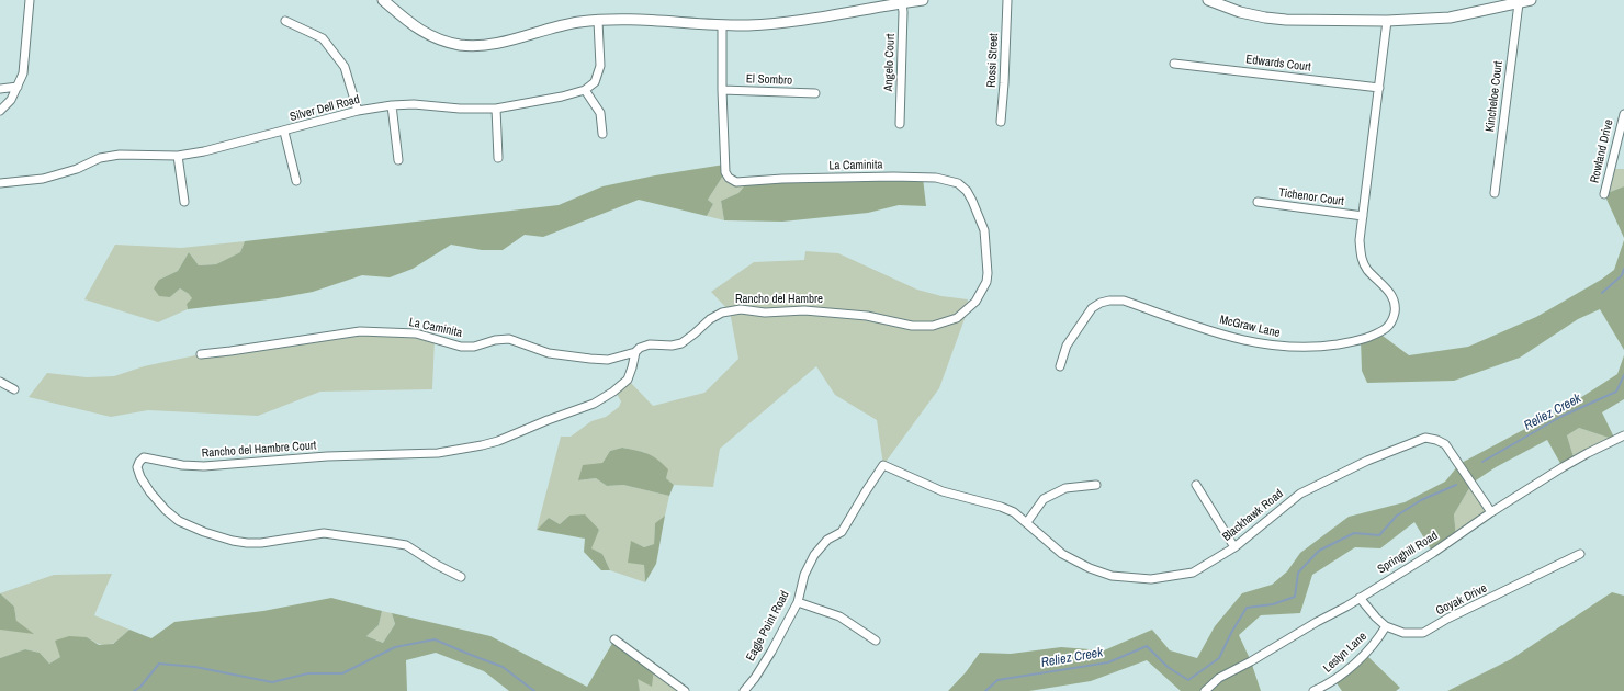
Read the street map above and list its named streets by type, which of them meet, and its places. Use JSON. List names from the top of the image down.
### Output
{
  "streets": {
    "street": [
      "Rossi Street",
      "Angelo Court",
      "Edwards Court",
      "El Sombro",
      "Kincheloe Court",
      "Silver Dell Road",
      "Rowland Drive",
      "La Caminita",
      "Tichenor Court",
      "Rancho del Hambre",
      "McGraw Lane",
      "Rancho del Hambre Court",
      "Blackhawk Road",
      "Springhill Road",
      "Goyak Drive",
      "Eagle Point Road",
      "Leslyn Lane"
    ]
  },
  "crossings": [
    ["Edwards Court", "McGraw Lane"],
    ["El Sombro", "La Caminita"],
    ["La Caminita", "Rancho del Hambre"],
    ["La Caminita", "Rancho del Hambre Court"],
    ["Tichenor Court", "McGraw Lane"],
    ["Rancho del Hambre", "Rancho del Hambre Court"],
    ["Blackhawk Road", "Springhill Road"],
    ["Blackhawk Road", "Eagle Point Road"],
    ["Springhill Road", "Goyak Drive"],
    ["Goyak Drive", "Leslyn Lane"]
  ],
  "water": ["Reliez Creek"]
}
